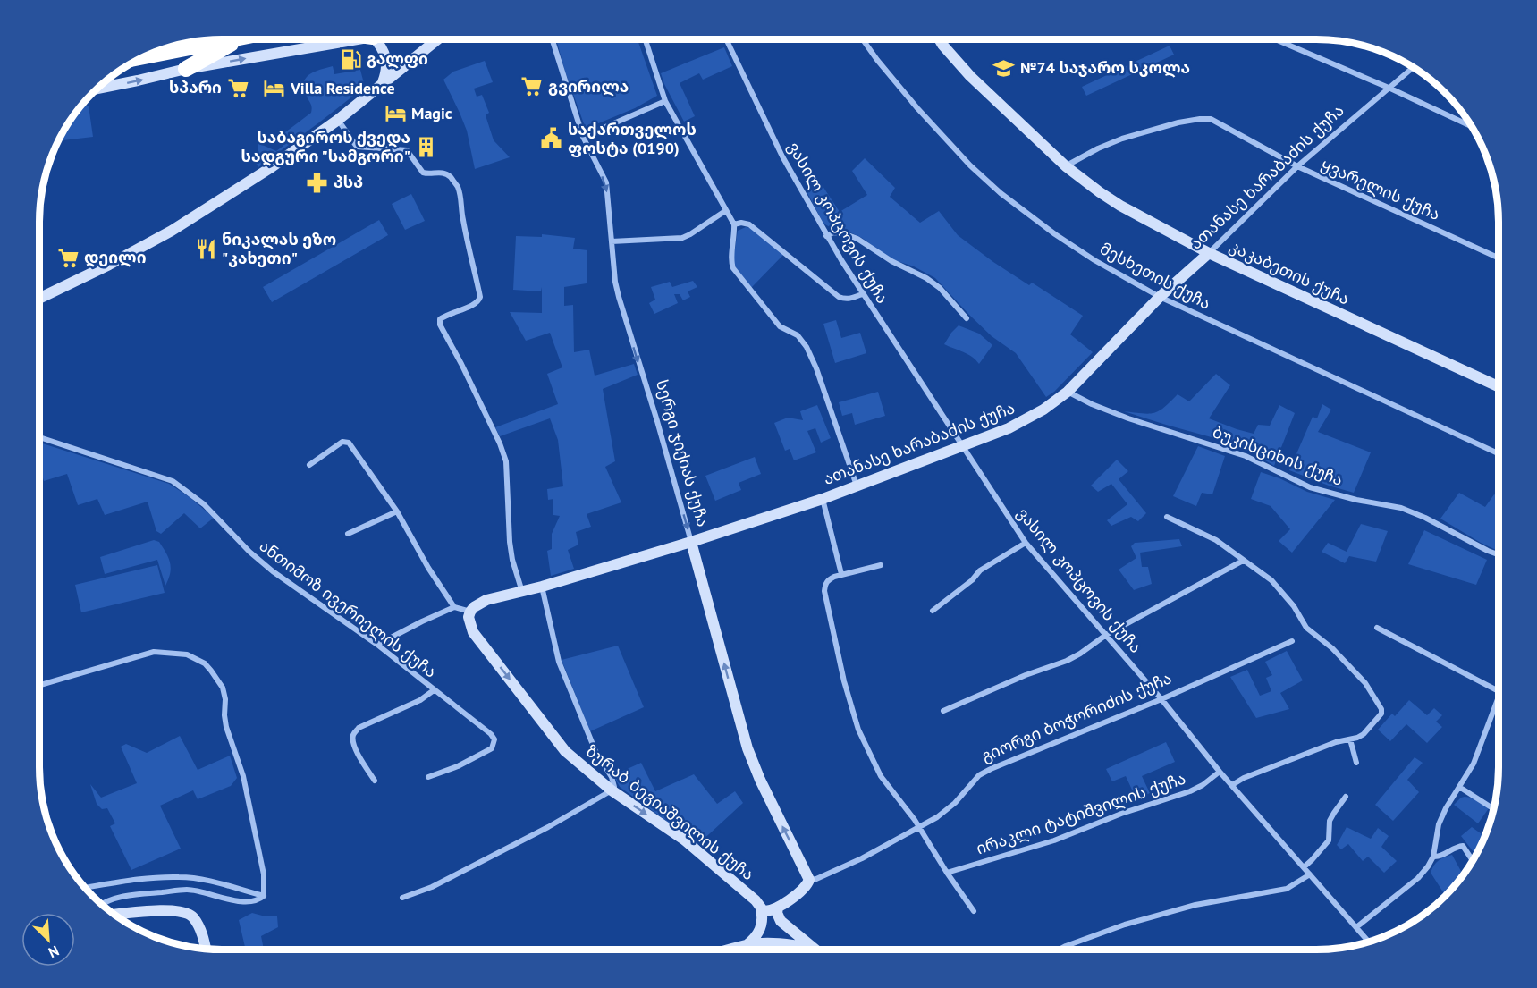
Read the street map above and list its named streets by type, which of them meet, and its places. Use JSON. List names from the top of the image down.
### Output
{
  "streets": {
    "street": [
      "ათანასე ხარაბაძის ქუჩა",
      "ყვარელის ქუჩა",
      "ვასილ კოპცოვის ქუჩა",
      "კაკაბეთის ქუჩა",
      "მესხეთის ქუჩა",
      "სერგი ჯიქიას ქუჩა",
      "ბუკისციხის ქუჩა",
      "ანთიმოზ ივერიელის ქუჩა",
      "გიორგი ბოჭორიძის ქუჩა",
      "ზურაბ ბეგიაშვილის ქუჩა",
      "ირაკლი ტატიშვილის ქუჩა"
    ]
  },
  "crossings": [
    ["ათანასე ხარაბაძის ქუჩა", "ყვარელის ქუჩა"],
    ["ათანასე ხარაბაძის ქუჩა", "ვასილ კოპცოვის ქუჩა"],
    ["ათანასე ხარაბაძის ქუჩა", "კაკაბეთის ქუჩა"],
    ["ათანასე ხარაბაძის ქუჩა", "მესხეთის ქუჩა"],
    ["ათანასე ხარაბაძის ქუჩა", "სერგი ჯიქიას ქუჩა"],
    ["ათანასე ხარაბაძის ქუჩა", "ბუკისციხის ქუჩა"],
    ["ათანასე ხარაბაძის ქუჩა", "ზურაბ ბეგიაშვილის ქუჩა"],
    ["ყვარელის ქუჩა", "კაკაბეთის ქუჩა"],
    ["ვასილ კოპცოვის ქუჩა", "გიორგი ბოჭორიძის ქუჩა"],
    ["ვასილ კოპცოვის ქუჩა", "ირაკლი ტატიშვილის ქუჩა"],
    ["სერგი ჯიქიას ქუჩა", "გიორგი ბოჭორიძის ქუჩა"]
  ],
  "one_way": ["ზურაბ ბეგიაშვილის ქუჩა"],
  "places": {
    "fuel station": ["გალფი"],
    "school or university": ["№74 საჯარო სკოლა"],
    "supermarket": ["გვირილა", "სპარი", "დეილი"],
    "hotel": ["Villa Residence", "Magic"],
    "public building": ["საქართველოს ფოსტა (0190)"],
    "building": ["საბაგიროს ქვედა სადგური \"სამგორი\""],
    "pharmacy": ["პსპ"],
    "restaurant": ["ნიკალას ეზო \"კახეთი\""]
  },
  "north": "bottom right"
}
